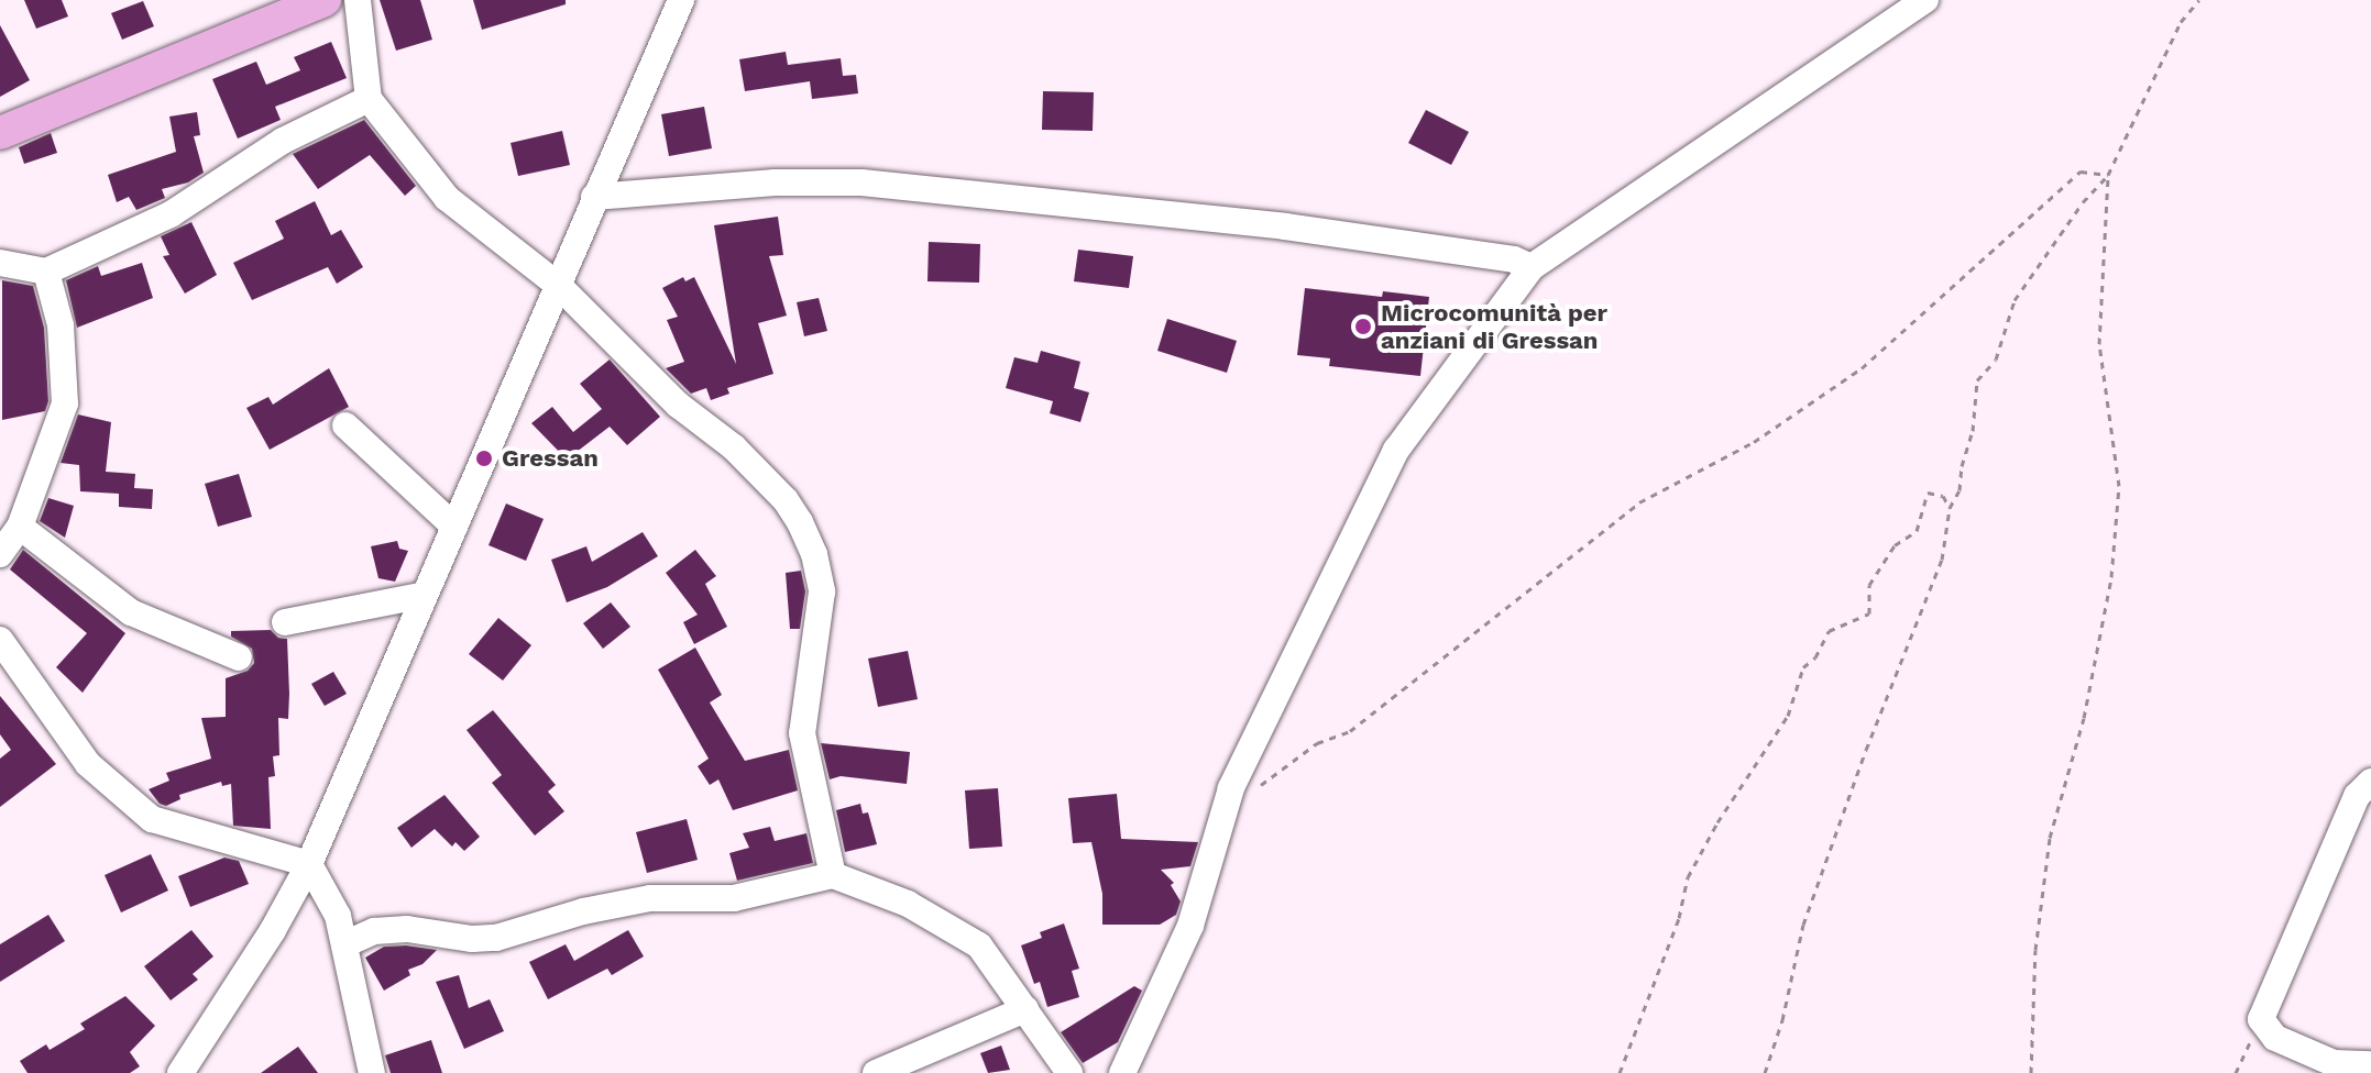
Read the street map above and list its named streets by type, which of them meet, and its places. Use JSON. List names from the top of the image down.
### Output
{
  "places": ["Microcomunità per anziani di Gressan", "Gressan"]
}
